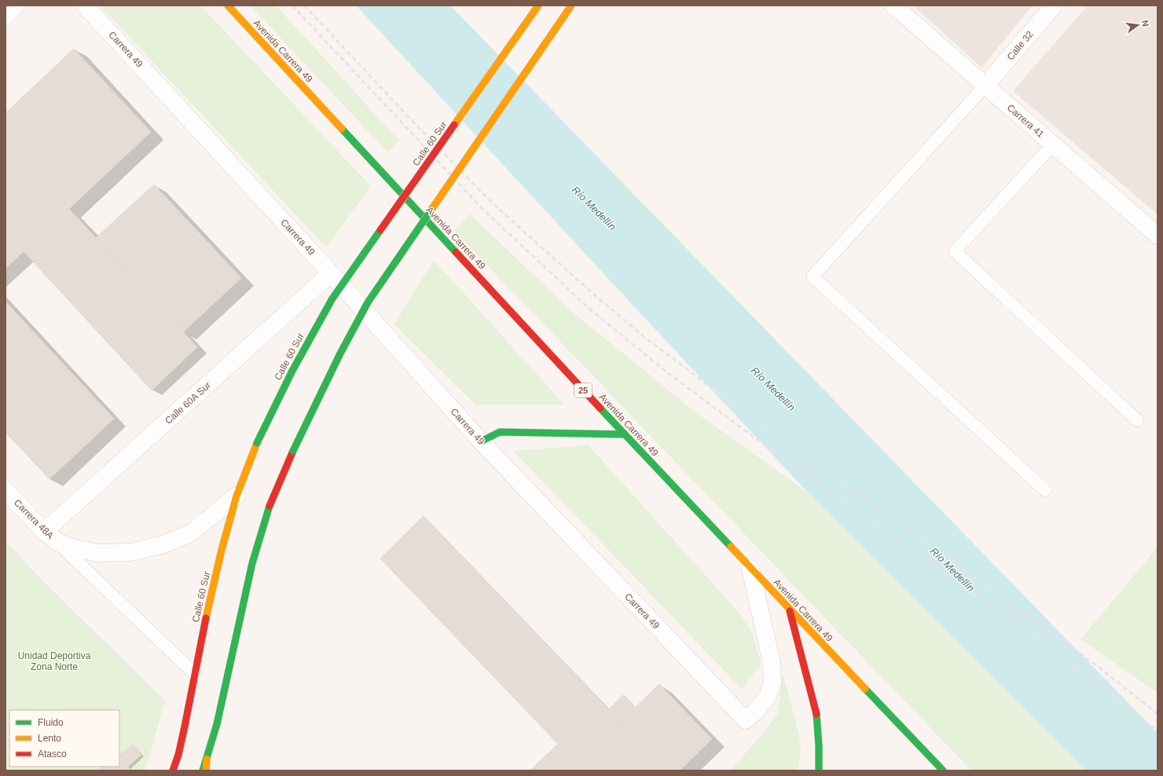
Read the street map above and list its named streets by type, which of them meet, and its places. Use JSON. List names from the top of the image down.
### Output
{
  "streets": {
    "main road": ["Avenida Carrera 49", "Calle 60 Sur", "25"],
    "street": [
      "Calle 32",
      "Carrera 49",
      "Carrera 41",
      "Calle 60A Sur",
      "Carrera 48A"
    ]
  },
  "crossings": [
    ["Calle 32", "Carrera 41"],
    ["Carrera 49", "Avenida Carrera 49"],
    ["Carrera 49", "Calle 60A Sur"],
    ["Calle 60 Sur", "Carrera 48A"],
    ["Calle 60A Sur", "Carrera 48A"]
  ],
  "water": ["Río Medellín"],
  "parks": ["Unidad Deportiva Zona Norte"],
  "legend": ["Fluido", "Lento", "Atasco"],
  "north": "right"
}
